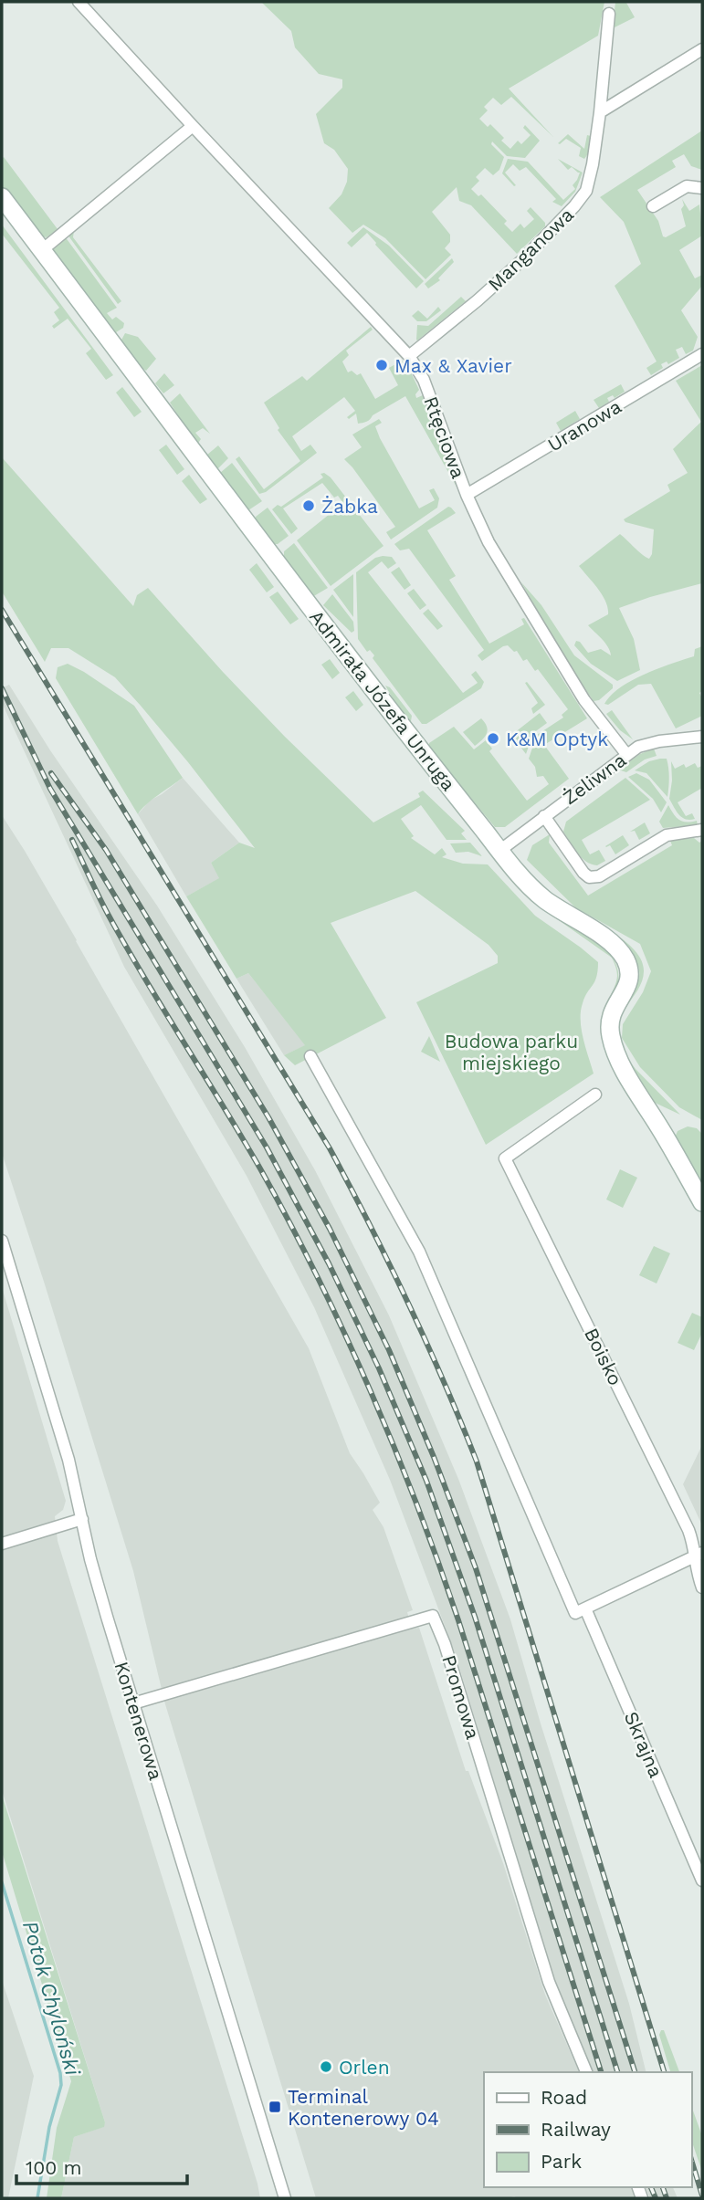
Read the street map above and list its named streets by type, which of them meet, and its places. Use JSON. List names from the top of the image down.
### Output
{
  "streets": {
    "street": [
      "Manganowa",
      "Uranowa",
      "Rtęciowa",
      "Admirała Józefa Unruga",
      "Żeliwna",
      "Boisko",
      "Promowa",
      "Kontenerowa",
      "Skrajna"
    ]
  },
  "crossings": [
    ["Manganowa", "Rtęciowa"],
    ["Uranowa", "Rtęciowa"],
    ["Rtęciowa", "Żeliwna"],
    ["Admirała Józefa Unruga", "Żeliwna"],
    ["Promowa", "Kontenerowa"]
  ],
  "water": ["Potok Chyloński"],
  "parks": ["Budowa parku miejskiego"],
  "places": {
    "other": [
      "Max & Xavier",
      "Żabka",
      "K&M Optyk",
      "Orlen"
    ],
    "transit": ["Terminal Kontenerowy 04"]
  },
  "legend": ["Road", "Railway", "Park"],
  "scale_bar": "100 m"
}
